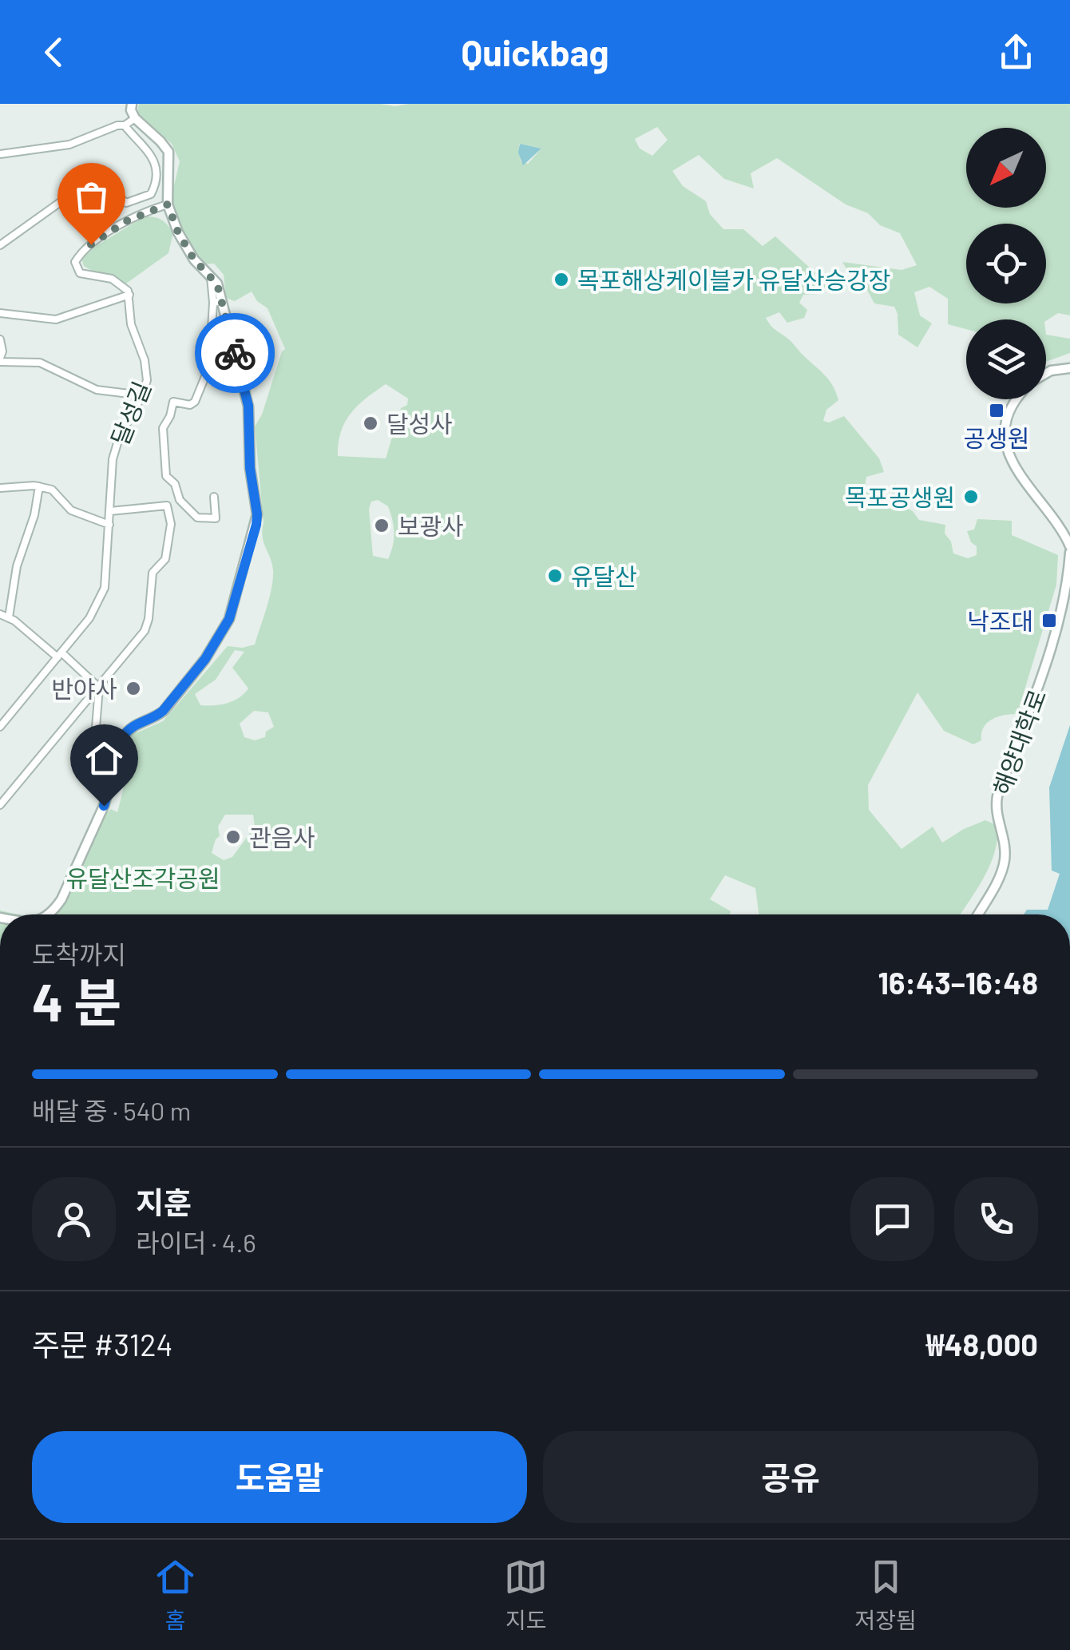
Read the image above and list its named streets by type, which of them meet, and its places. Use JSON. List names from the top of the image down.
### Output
{
  "streets": {
    "street": ["달성길", "해양대학로"]
  },
  "parks": ["유달산조각공원"],
  "places": {
    "other": [
      "목포해상케이블카 유달산승강장",
      "달성사",
      "목포공생원",
      "보광사",
      "유달산",
      "반야사",
      "관음사"
    ],
    "transit": ["공생원", "낙조대"]
  },
  "north": "bottom left",
  "page": {
    "header": "Quickbag",
    "heading": ["4 분", "도착까지", "16:43–16:48"],
    "panel": [
      "지훈",
      "라이더 · 4.6",
      "주문 #3124",
      "₩48,000"
    ],
    "bar": "배달 중 · 540 m",
    "buttons": ["도움말", "공유"],
    "tabs": ["홈", "지도", "저장됨"]
  }
}
